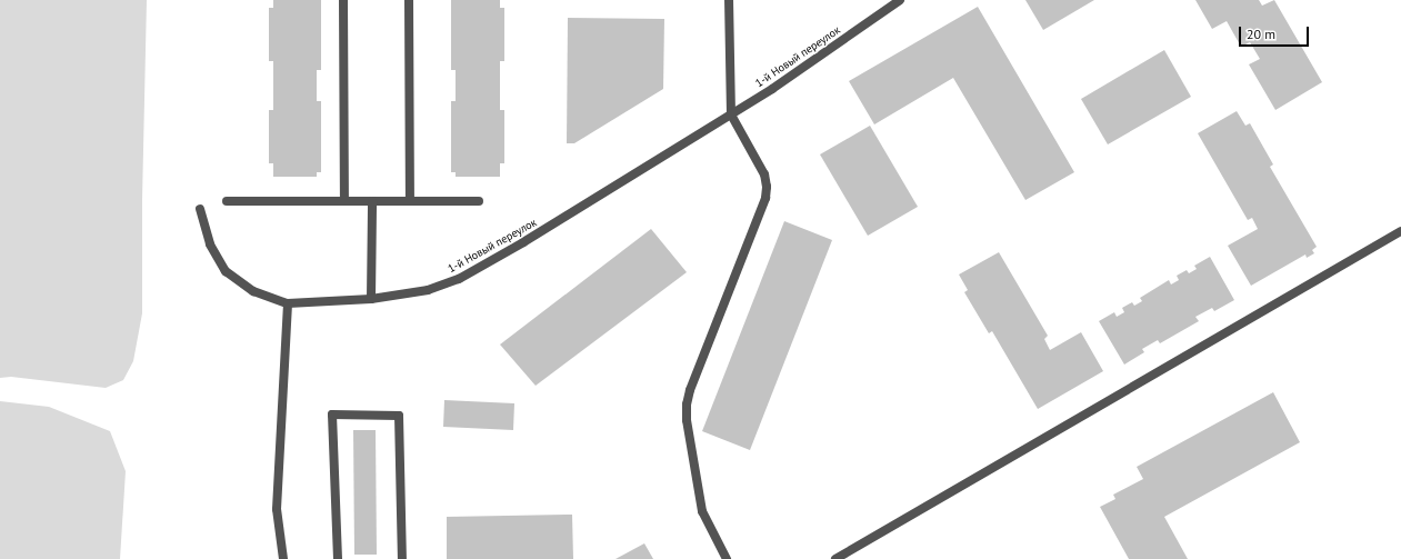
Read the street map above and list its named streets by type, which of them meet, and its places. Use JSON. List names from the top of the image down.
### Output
{
  "streets": {
    "street": ["1-й Новый переулок"]
  },
  "scale_bar": "20 m"
}
